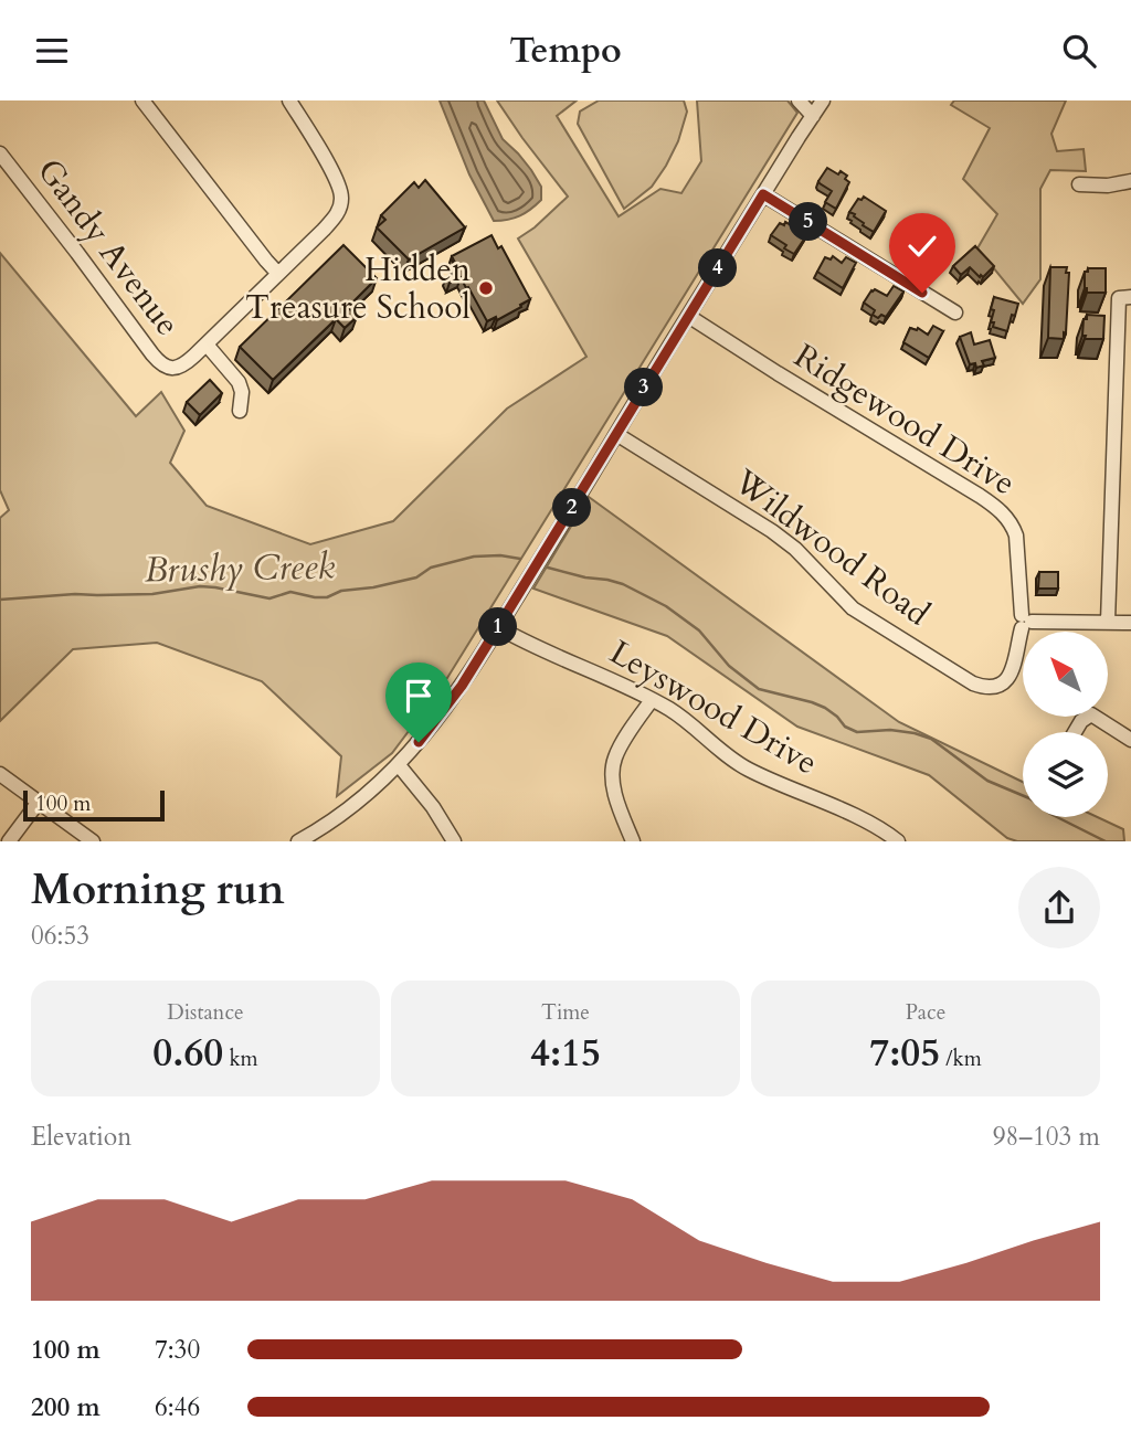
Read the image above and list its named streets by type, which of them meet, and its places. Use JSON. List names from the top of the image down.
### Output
{
  "streets": {
    "street": [
      "Gandy Avenue",
      "Ridgewood Drive",
      "Wildwood Road",
      "Leyswood Drive"
    ]
  },
  "crossings": [
    ["Ridgewood Drive", "Wildwood Road"]
  ],
  "water": ["Brushy Creek"],
  "places": ["Hidden Treasure School"],
  "scale_bar": "100 m",
  "north": "top left",
  "page": {
    "header": "Tempo",
    "pins": [
      "5",
      "4",
      "3",
      "2",
      "1"
    ],
    "scale": "100 m",
    "heading": ["Morning run", "06:53"],
    "stats": [
      ["Distance", "0.60 km"],
      ["Time", "4:15"],
      ["Pace", "7:05 /km"]
    ],
    "chart": ["Elevation", "98–103 m"],
    "list": [
      {
        "name": "100 m",
        "note": "7:30"
      },
      {
        "name": "200 m",
        "note": "6:46"
      }
    ]
  }
}
